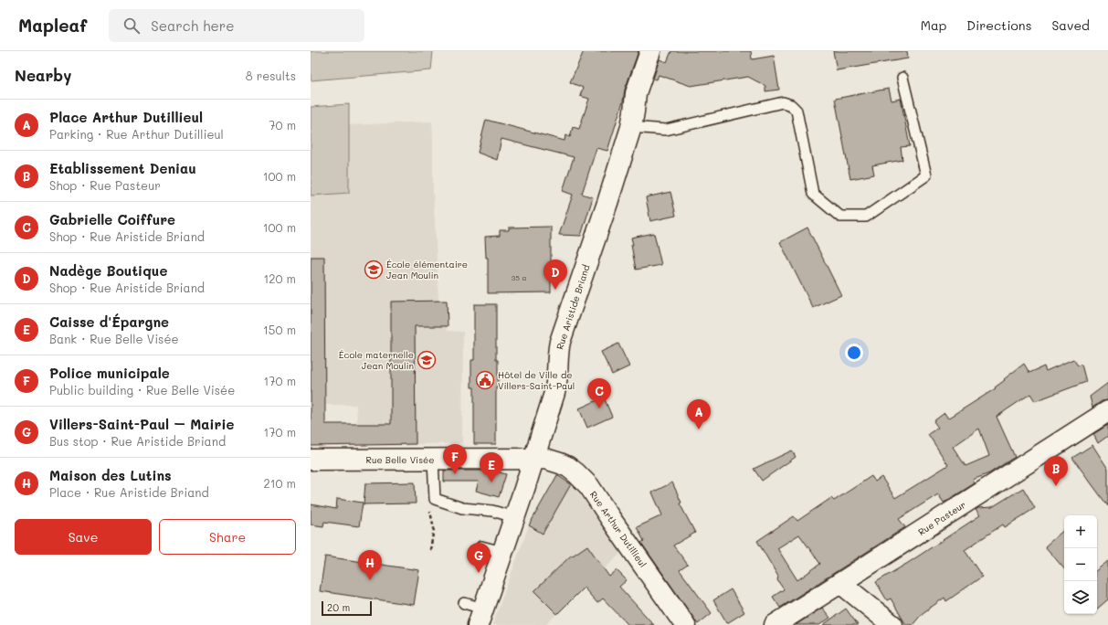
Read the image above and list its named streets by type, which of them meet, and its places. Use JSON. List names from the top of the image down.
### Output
{
  "streets": {
    "street": [
      "Rue Aristide Briand",
      "Rue Belle Visée",
      "Rue Pasteur",
      "Rue Arthur Dutillieul"
    ]
  },
  "crossings": [
    ["Rue Aristide Briand", "Rue Belle Visée"],
    ["Rue Aristide Briand", "Rue Arthur Dutillieul"],
    ["Rue Belle Visée", "Rue Arthur Dutillieul"]
  ],
  "places": {
    "school or university": ["École élémentaire Jean Moulin", "École maternelle Jean Moulin"],
    "public building": ["Hôtel de Ville de Villers-Saint-Paul"]
  },
  "house_numbers": ["35 a"],
  "scale_bar": "20 m",
  "page": {
    "header": "Mapleaf",
    "search": "Search here",
    "nav": ["Map", "Directions", "Saved"],
    "heading": ["Nearby", "8 results"],
    "list": [
      {
        "mark": "A",
        "name": "Place Arthur Dutillieul",
        "note": "Parking · Rue Arthur Dutillieul",
        "value": "70 m"
      },
      {
        "mark": "B",
        "name": "Etablissement Deniau",
        "note": "Shop · Rue Pasteur",
        "value": "100 m"
      },
      {
        "mark": "C",
        "name": "Gabrielle Coiffure",
        "note": "Shop · Rue Aristide Briand",
        "value": "100 m"
      },
      {
        "mark": "D",
        "name": "Nadège Boutique",
        "note": "Shop · Rue Aristide Briand",
        "value": "120 m"
      },
      {
        "mark": "E",
        "name": "Caisse d'Épargne",
        "note": "Bank · Rue Belle Visée",
        "value": "150 m"
      },
      {
        "mark": "F",
        "name": "Police municipale",
        "note": "Public building · Rue Belle Visée",
        "value": "170 m"
      },
      {
        "mark": "G",
        "name": "Villers-Saint-Paul – Mairie",
        "note": "Bus stop · Rue Aristide Briand",
        "value": "170 m"
      },
      {
        "mark": "H",
        "name": "Maison des Lutins",
        "note": "Place · Rue Aristide Briand",
        "value": "210 m"
      }
    ],
    "pins": [
      "D",
      "C",
      "A",
      "F",
      "E",
      "B",
      "G",
      "H"
    ],
    "buttons": ["Save", "Share"],
    "map_buttons": ["+", "−"],
    "scale": "20 m"
  }
}
